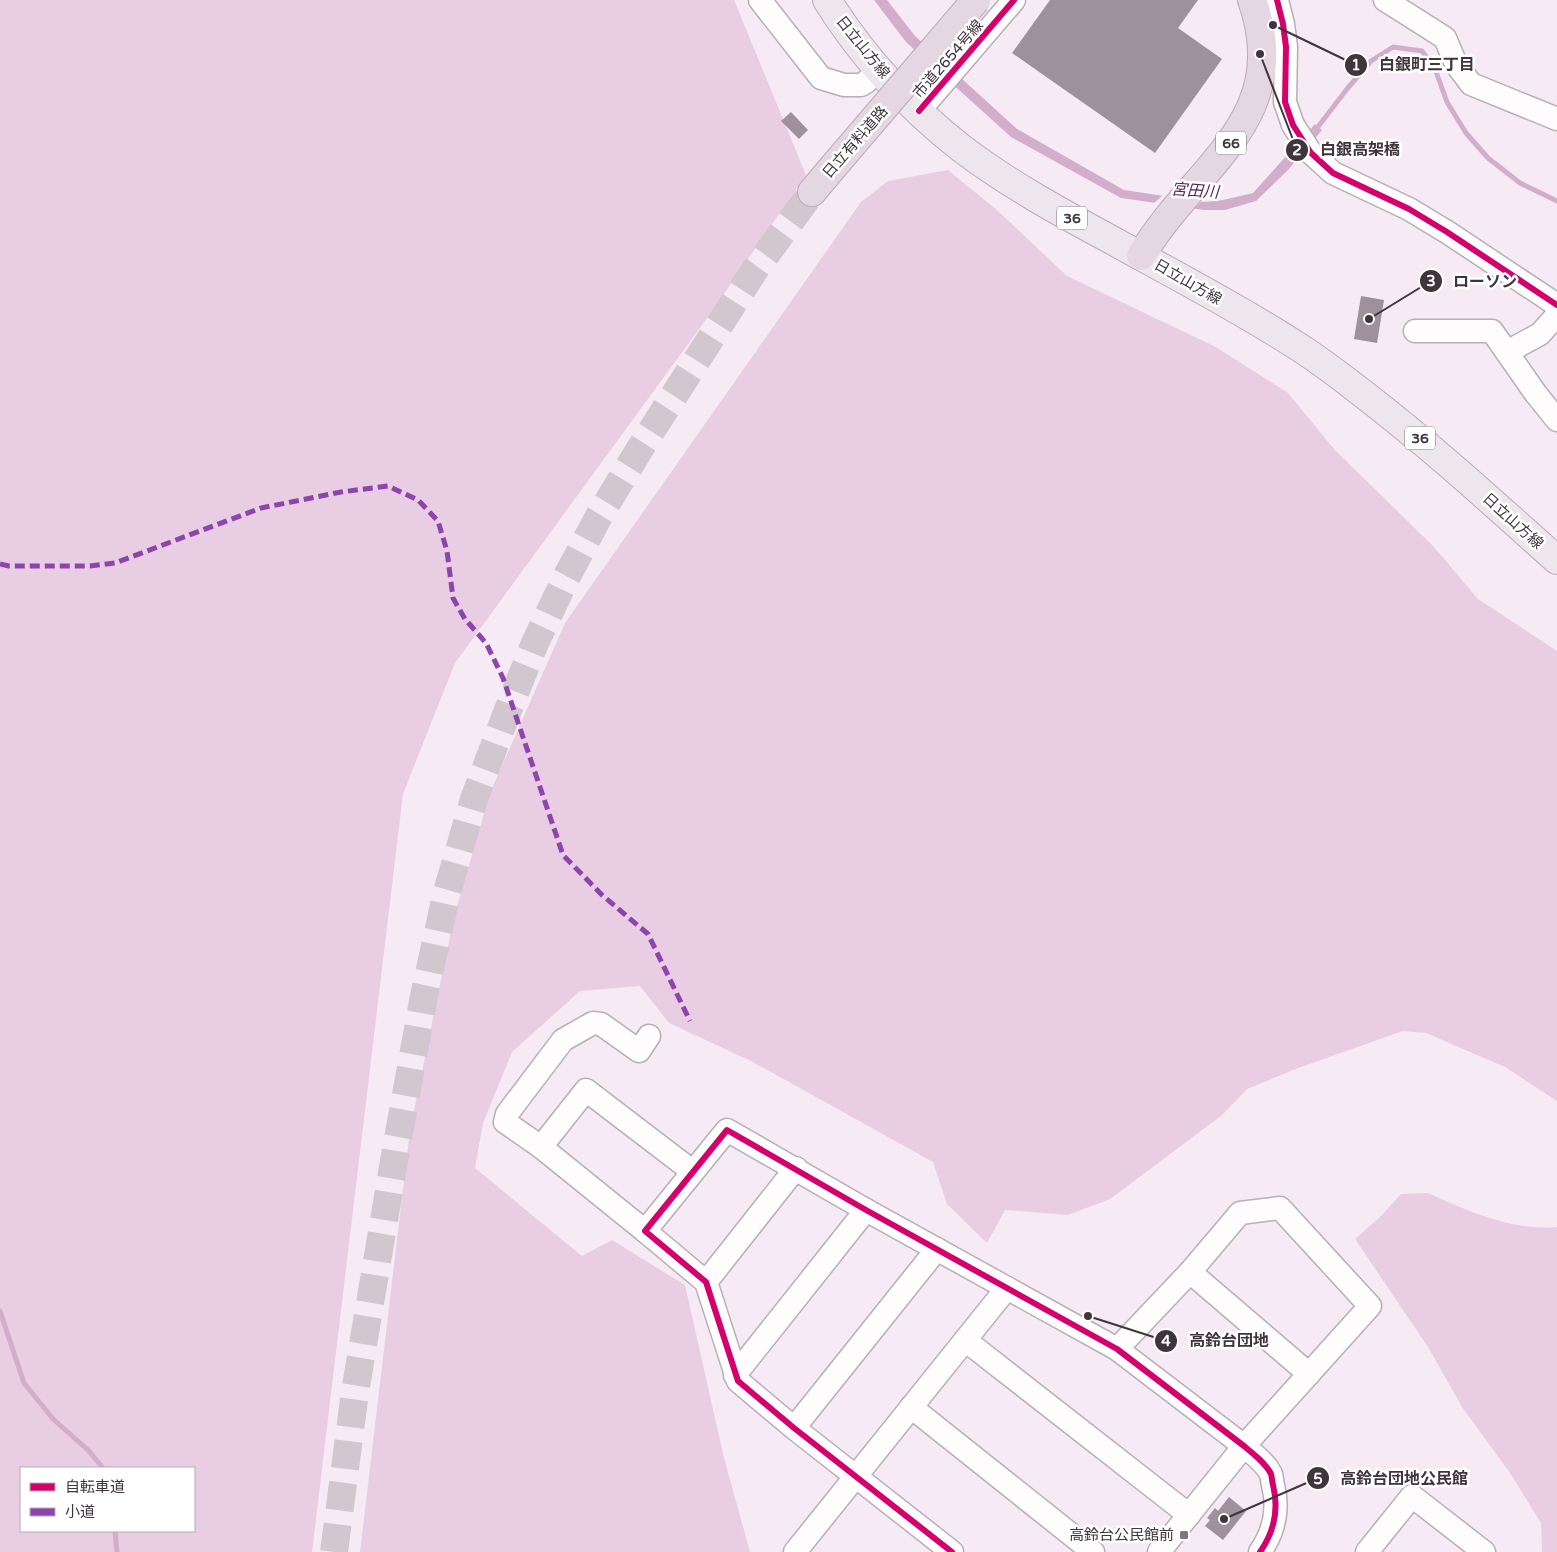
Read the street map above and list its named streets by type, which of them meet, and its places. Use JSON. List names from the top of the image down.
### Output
{
  "streets": {
    "highway": ["日立有料道路", "66"],
    "main road": ["日立山方線", "36"],
    "street": ["市道2654号線"]
  },
  "crossings": [
    ["日立山方線", "市道2654号線"],
    ["日立山方線", "66"]
  ],
  "water": ["宮田川"],
  "places": {
    "other": [
      "白銀町三丁目",
      "白銀高架橋",
      "ローソン",
      "高鈴台団地",
      "高鈴台団地公民館"
    ],
    "transit": ["高鈴台公民館前"]
  },
  "legend": ["自転車道", "小道"]
}
